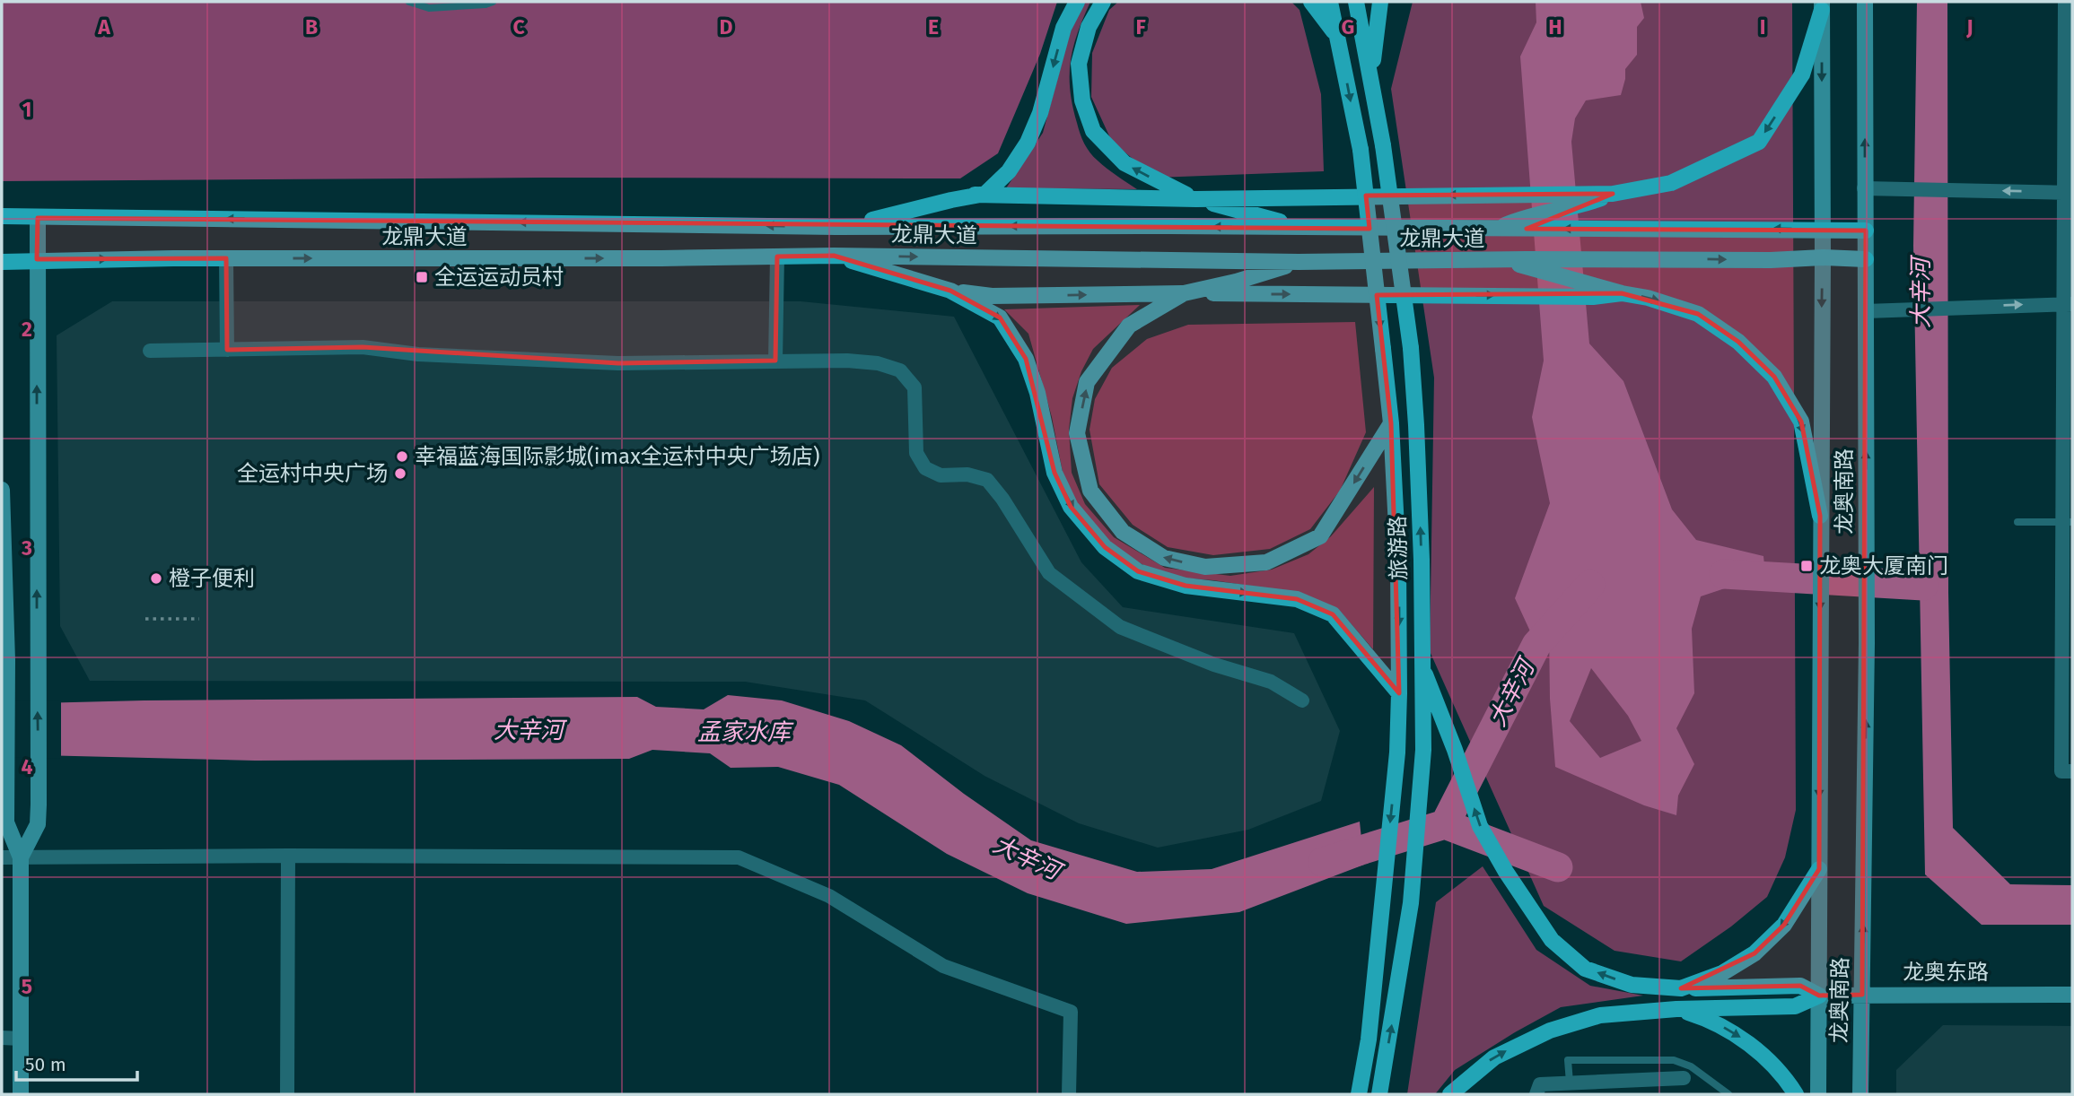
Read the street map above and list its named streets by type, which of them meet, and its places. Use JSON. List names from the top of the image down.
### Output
{
  "streets": {
    "main road": [
      "龙鼎大道",
      "龙奥南路",
      "旅游路",
      "龙奥东路"
    ]
  },
  "crossings": [
    ["龙鼎大道", "龙奥南路"],
    ["龙奥南路", "龙奥东路"]
  ],
  "water": ["大辛河", "孟家水库"],
  "places": {
    "transit": ["全运运动员村", "龙奥大厦南门"],
    "other": ["幸福蓝海国际影城(imax全运村中央广场店)", "全运村中央广场", "橙子便利"]
  },
  "scale_bar": "50 m",
  "grid": {
    "columns": [
      "A",
      "B",
      "C",
      "D",
      "E",
      "F",
      "G",
      "H",
      "I",
      "J"
    ],
    "rows": [
      "1",
      "2",
      "3",
      "4",
      "5"
    ]
  }
}
